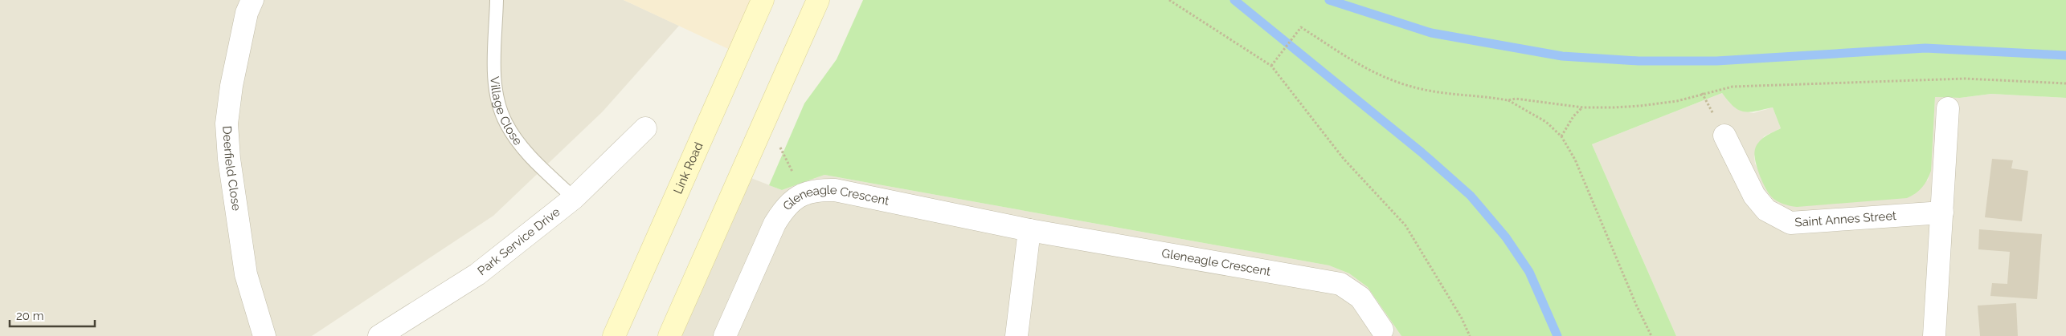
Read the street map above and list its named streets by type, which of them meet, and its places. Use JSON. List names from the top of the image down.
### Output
{
  "streets": {
    "street": [
      "Deerfield Close",
      "Link Road",
      "Gleneagle Crescent",
      "Saint Annes Street",
      "Park Service Drive"
    ],
    "lane": ["Village Close"]
  },
  "crossings": [
    ["Village Close", "Park Service Drive"]
  ],
  "scale_bar": "20 m"
}
